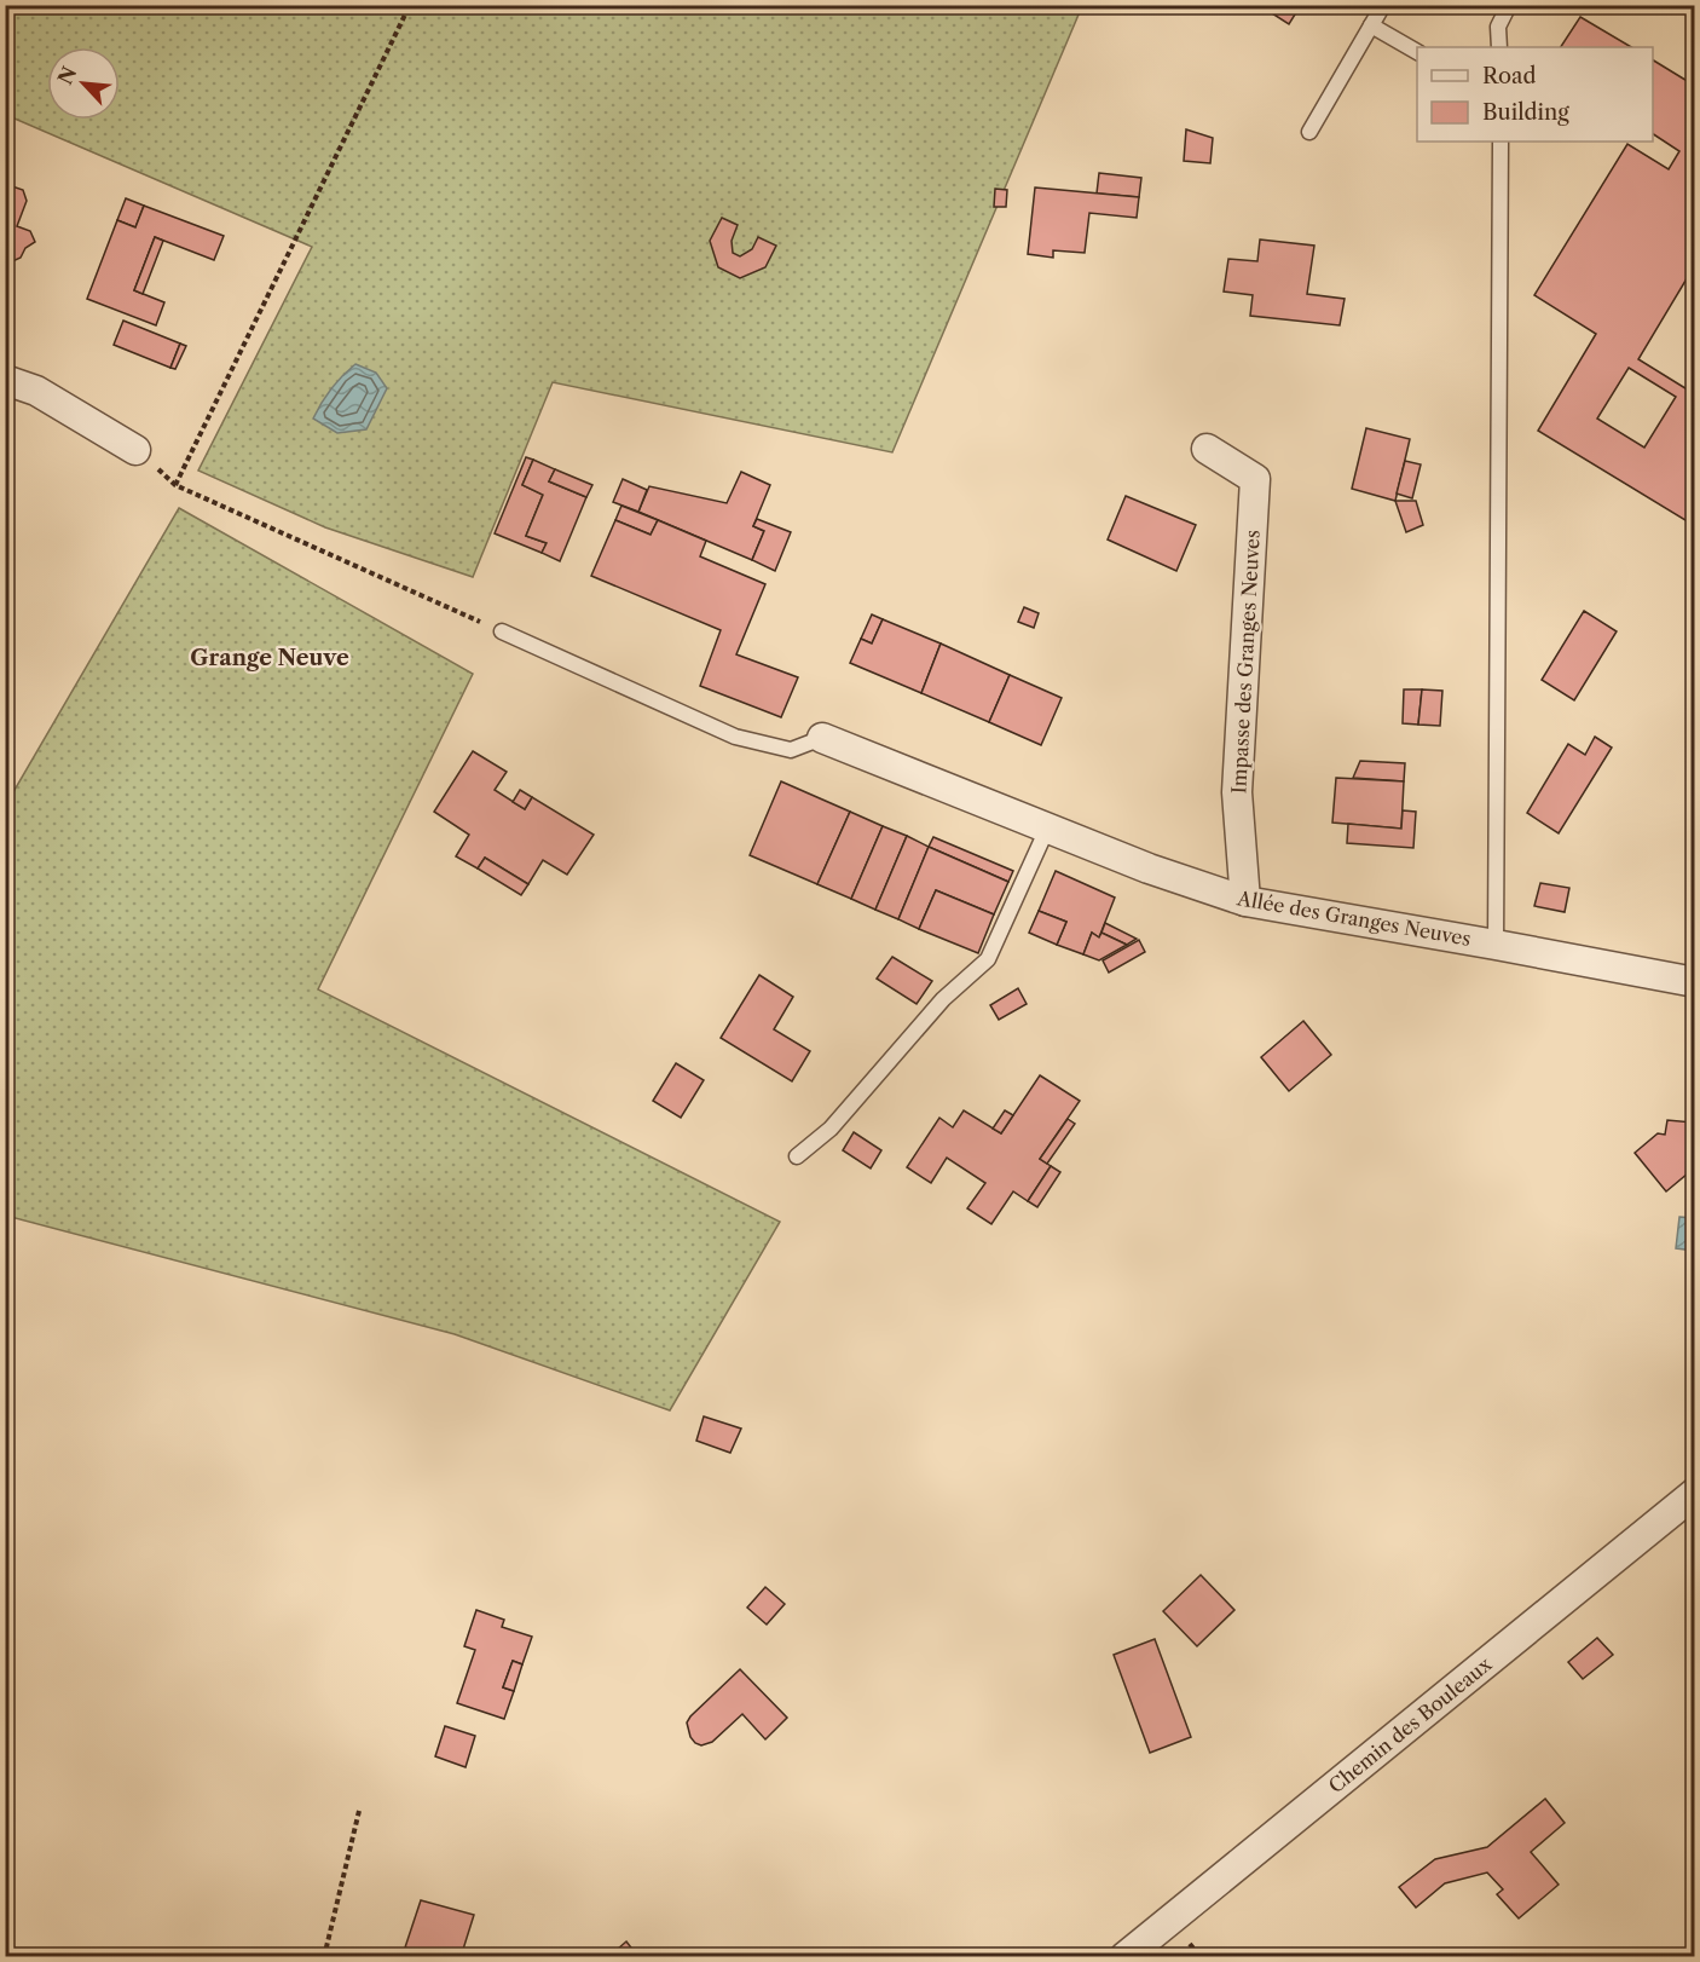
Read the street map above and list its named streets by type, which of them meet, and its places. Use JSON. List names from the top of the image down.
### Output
{
  "streets": {
    "street": ["Impasse des Granges Neuves", "Allée des Granges Neuves", "Chemin des Bouleaux"]
  },
  "crossings": [
    ["Impasse des Granges Neuves", "Allée des Granges Neuves"]
  ],
  "districts": ["Grange Neuve"],
  "legend": ["Road", "Building"],
  "north": "top left"
}
